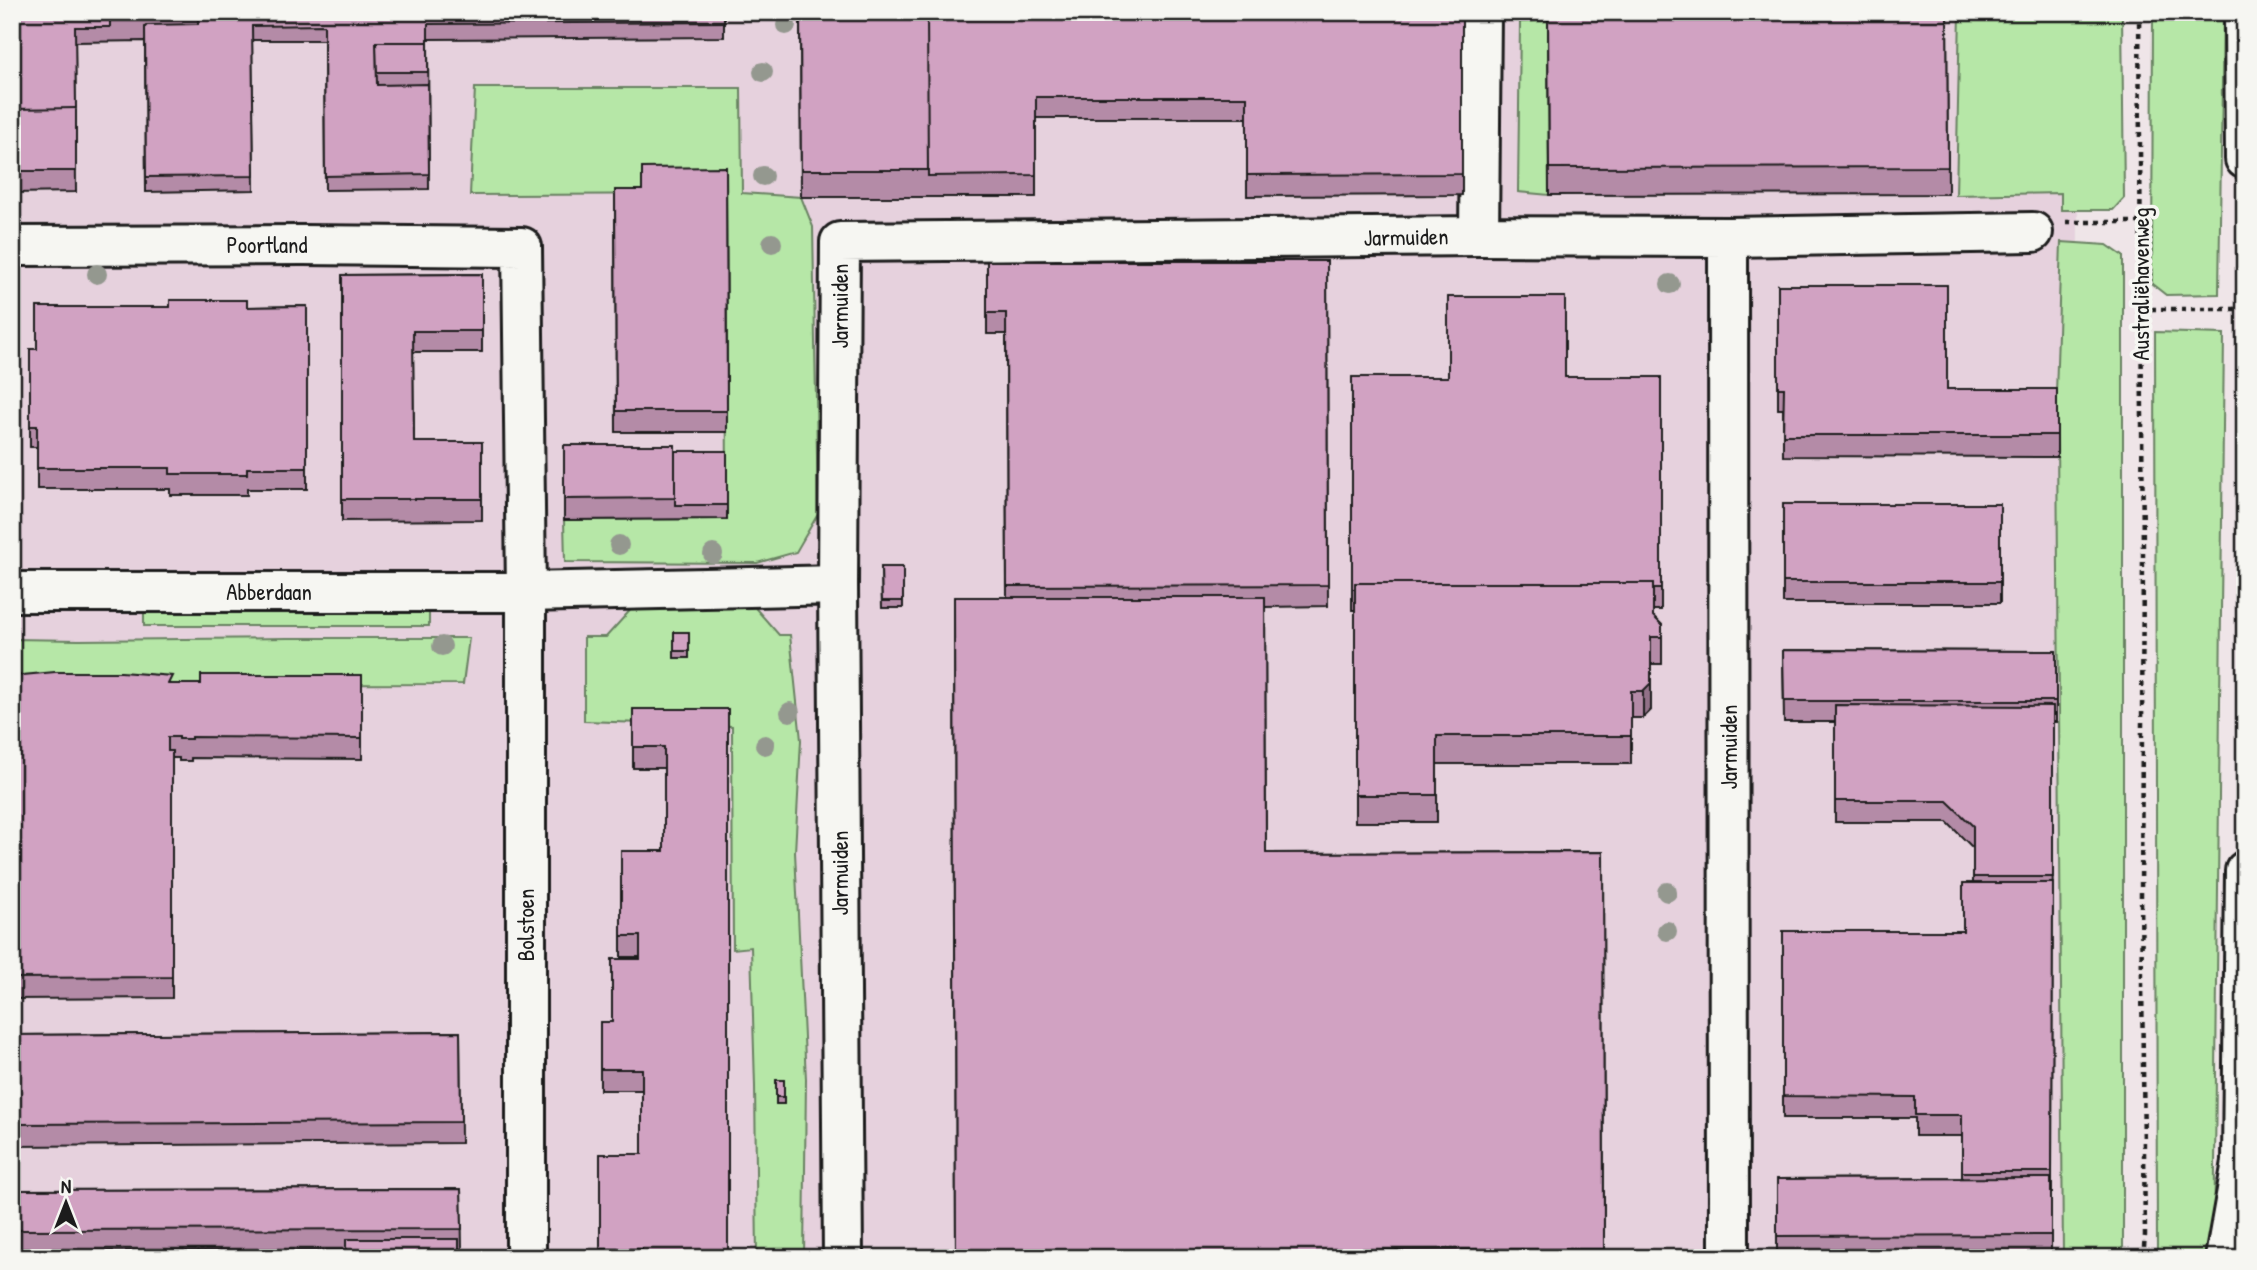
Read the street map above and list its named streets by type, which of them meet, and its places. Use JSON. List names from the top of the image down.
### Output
{
  "streets": {
    "street": [
      "Jarmuiden",
      "Poortland",
      "Abberdaan",
      "Bolstoen"
    ],
    "path": ["Australiëhavenweg"]
  },
  "crossings": [
    ["Jarmuiden", "Abberdaan"],
    ["Poortland", "Abberdaan"],
    ["Poortland", "Bolstoen"],
    ["Abberdaan", "Bolstoen"]
  ],
  "north": "top"
}
